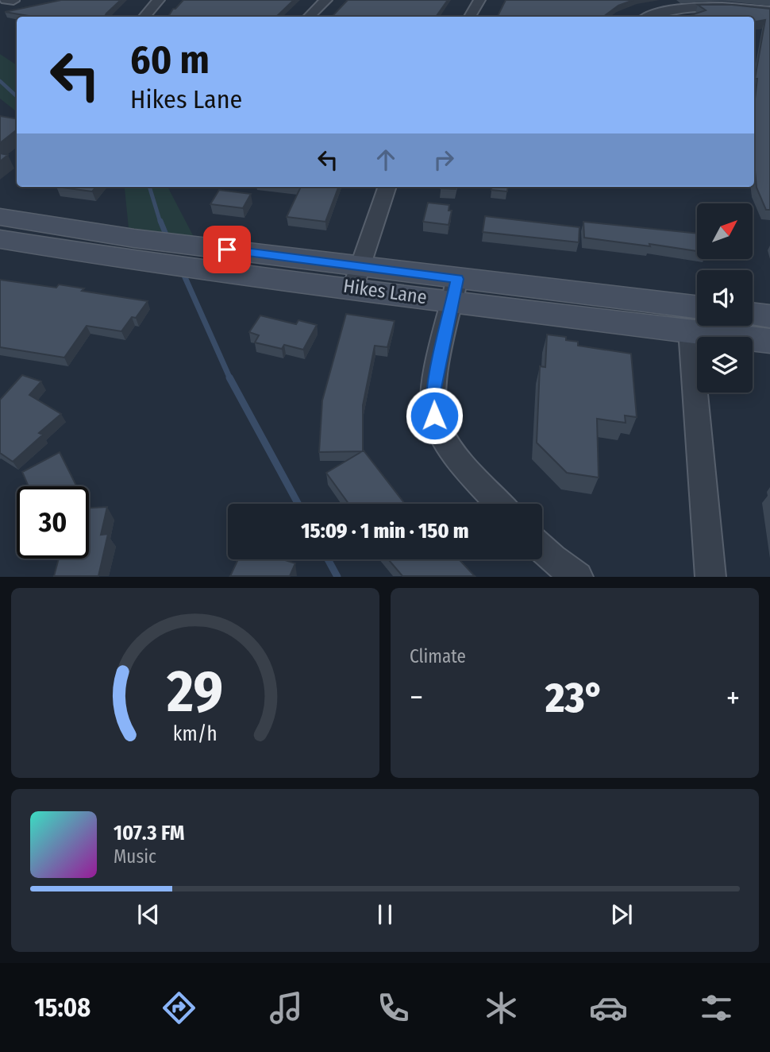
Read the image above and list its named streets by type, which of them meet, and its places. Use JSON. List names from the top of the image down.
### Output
{
  "streets": {
    "main road": ["Hikes Lane"]
  },
  "north": "top right",
  "page": {
    "turn": ["60 m", "Hikes Lane"],
    "limit": "30",
    "trip": "15:09 · 1 min · 150 m",
    "tile": "Climate",
    "heat": ["−", "23°", "+"],
    "song": ["107.3 FM", "Music"],
    "tabs": "15:08",
    "gauge": ["29", "km/h"]
  }
}
